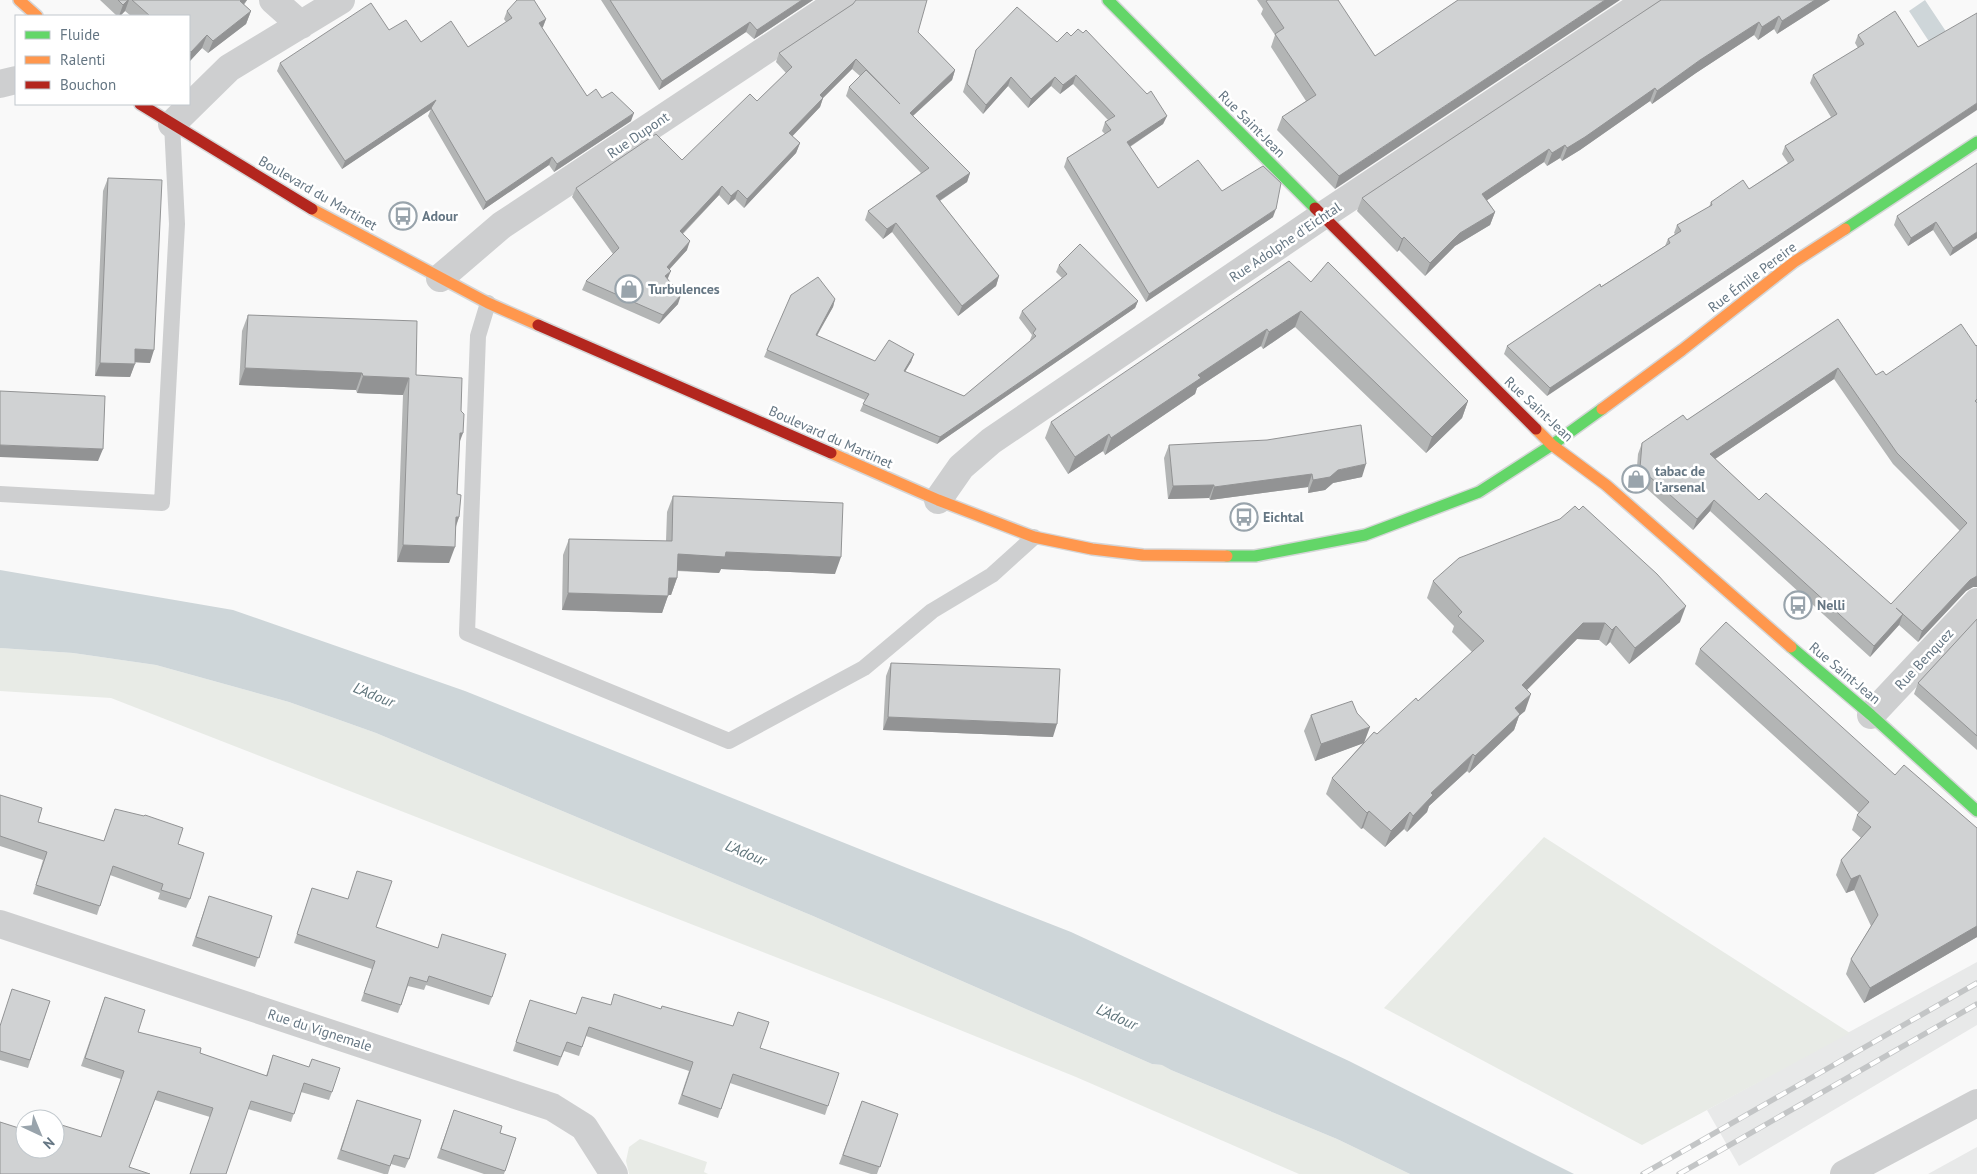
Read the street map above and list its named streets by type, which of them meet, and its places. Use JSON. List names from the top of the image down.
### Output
{
  "streets": {
    "main road": ["Rue Saint-Jean", "Boulevard du Martinet", "Rue Émile Pereire"],
    "street": [
      "Rue Dupont",
      "Rue Adolphe d'Eichtal",
      "Rue Benquez",
      "Rue du Vignemale"
    ]
  },
  "crossings": [
    ["Rue Saint-Jean", "Boulevard du Martinet"],
    ["Rue Saint-Jean", "Rue Adolphe d'Eichtal"],
    ["Rue Saint-Jean", "Rue Émile Pereire"],
    ["Rue Saint-Jean", "Rue Benquez"],
    ["Rue Dupont", "Boulevard du Martinet"],
    ["Boulevard du Martinet", "Rue Adolphe d'Eichtal"],
    ["Boulevard du Martinet", "Rue Émile Pereire"]
  ],
  "water": ["L'Adour"],
  "places": {
    "bus stop": ["Adour", "Eichtal", "Nelli"],
    "shop": ["Turbulences", "tabac de l'arsenal"]
  },
  "legend": ["Fluide", "Ralenti", "Bouchon"],
  "north": "bottom right"
}
